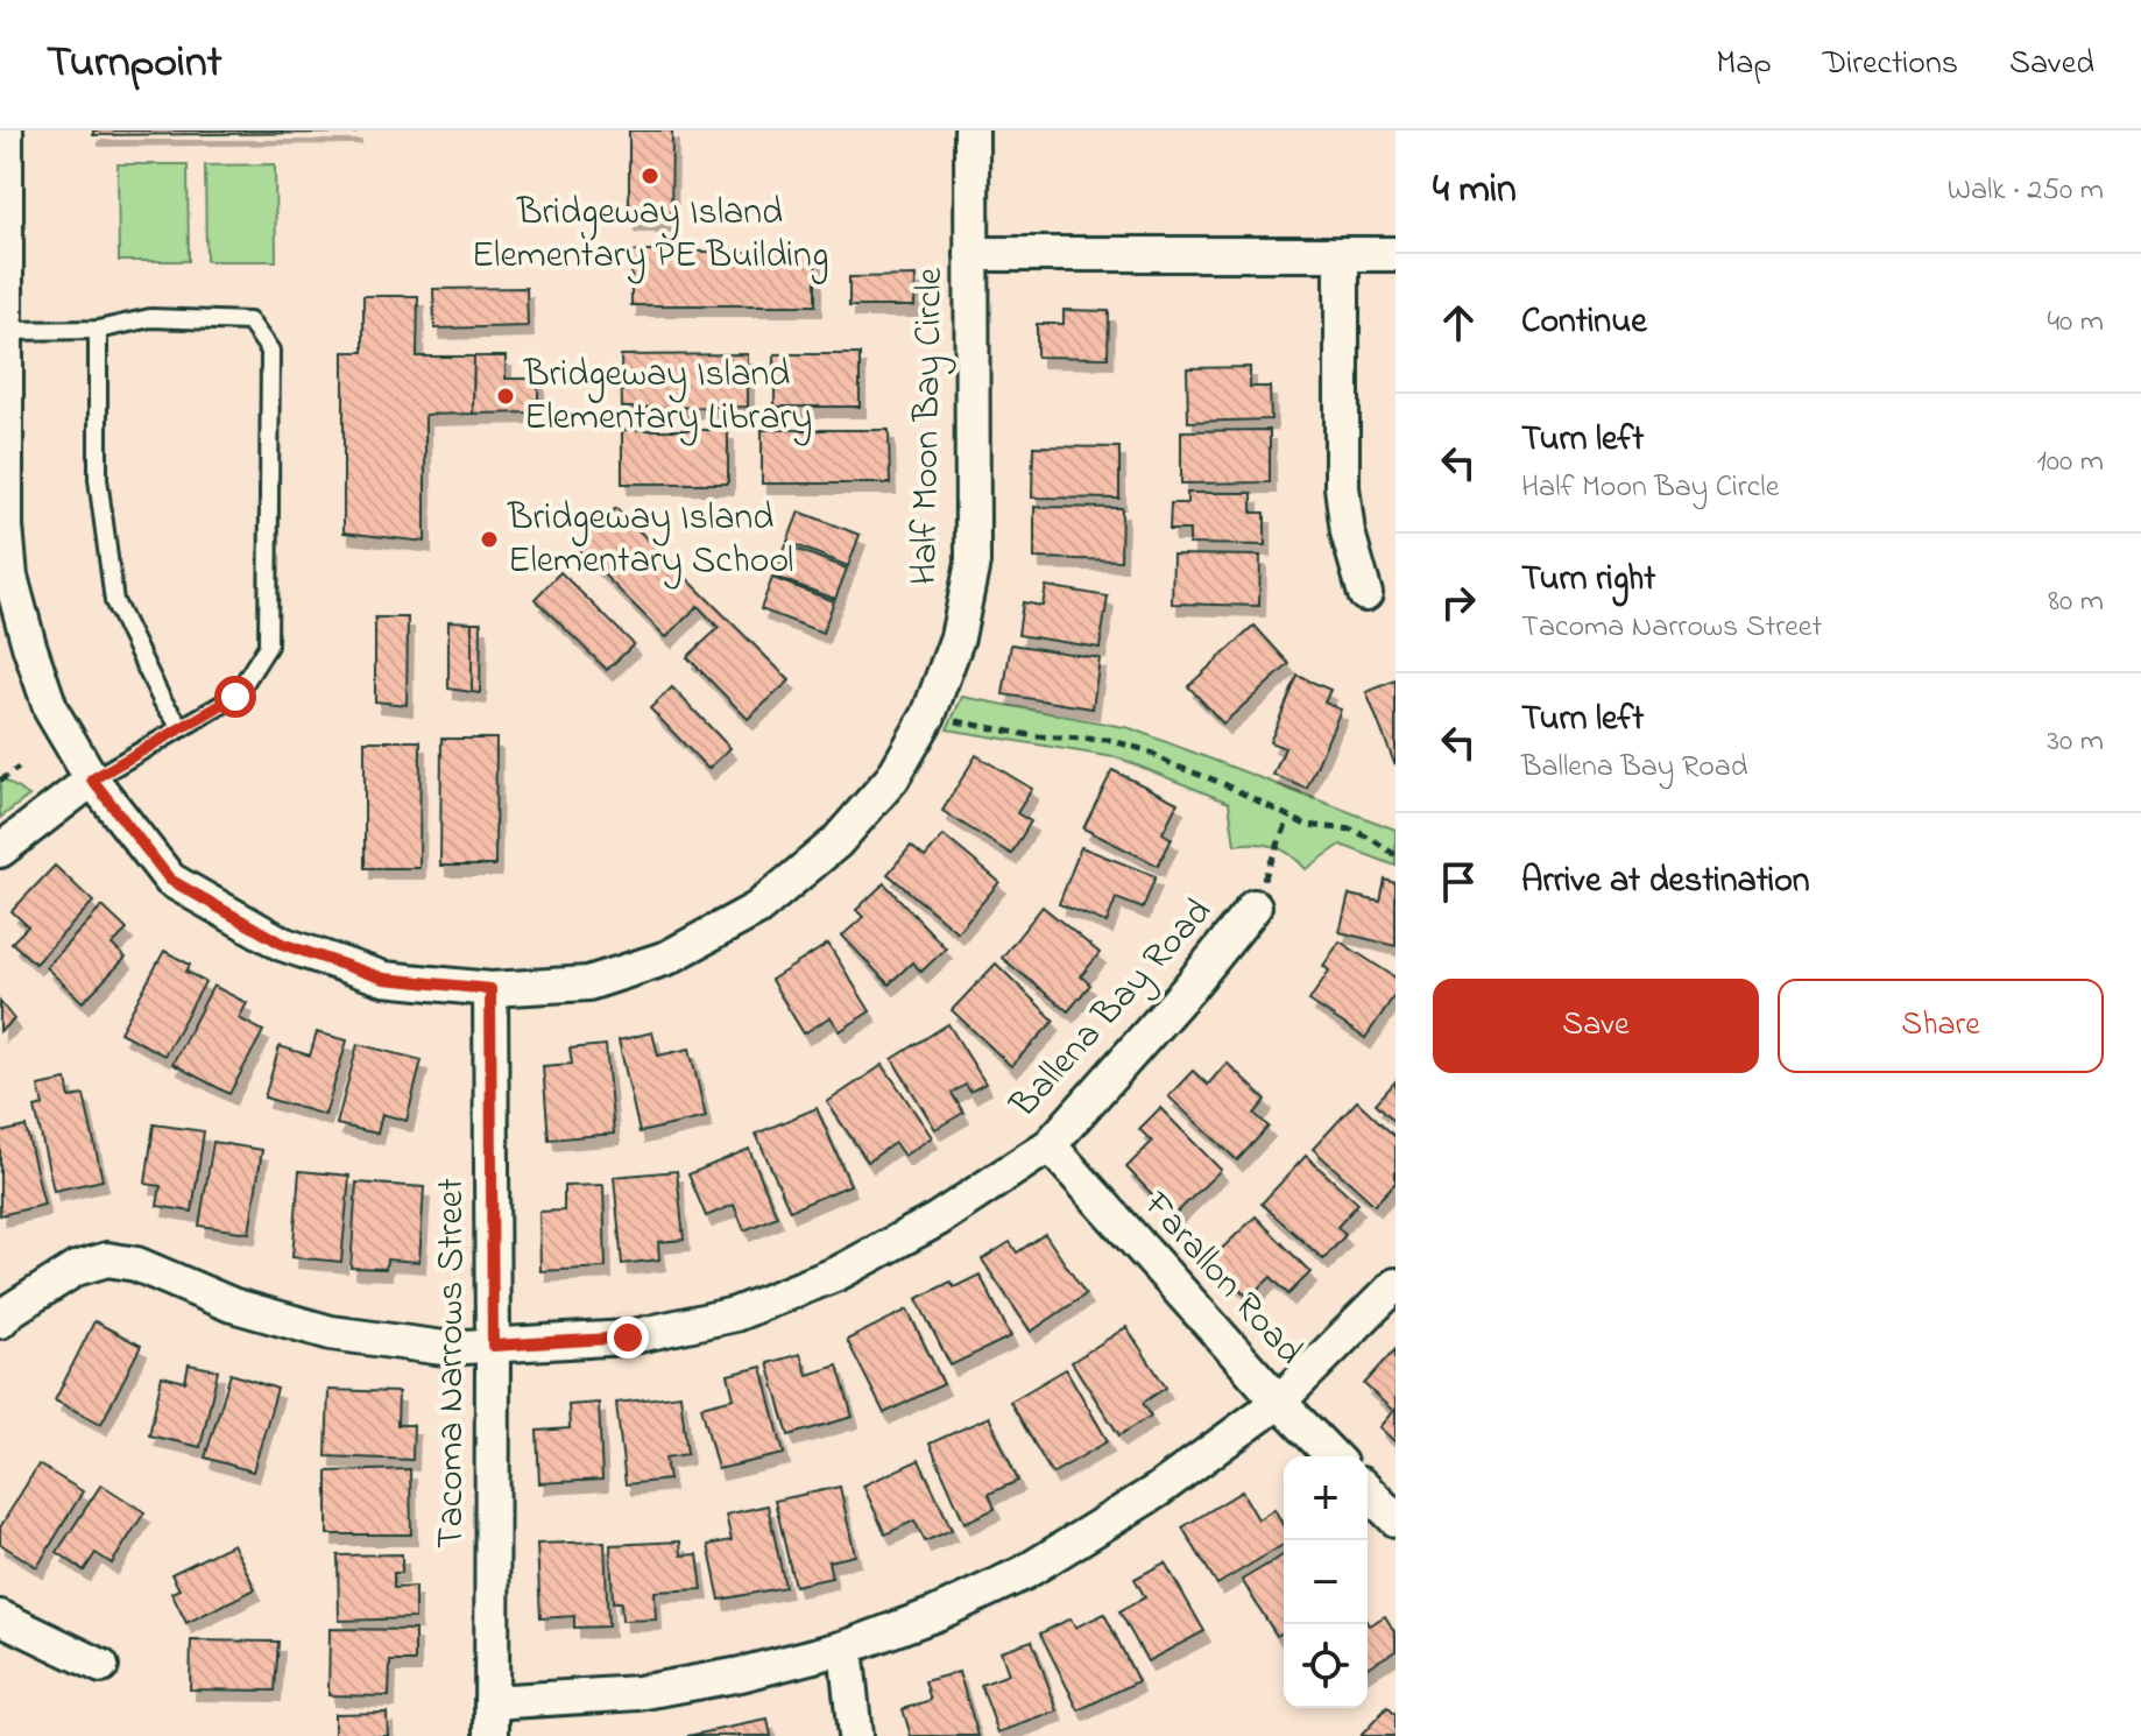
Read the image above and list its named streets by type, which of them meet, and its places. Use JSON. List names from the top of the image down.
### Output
{
  "streets": {
    "street": [
      "Half Moon Bay Circle",
      "Ballena Bay Road",
      "Farallon Road",
      "Tacoma Narrows Street"
    ]
  },
  "crossings": [
    ["Half Moon Bay Circle", "Tacoma Narrows Street"],
    ["Ballena Bay Road", "Farallon Road"],
    ["Ballena Bay Road", "Tacoma Narrows Street"]
  ],
  "places": ["Bridgeway Island Elementary PE Building", "Bridgeway Island Elementary Library", "Bridgeway Island Elementary School"],
  "page": {
    "header": "Turnpoint",
    "nav": ["Map", "Directions", "Saved"],
    "heading": ["4 min", "Walk · 250 m"],
    "list": [
      ["Continue", "40 m"],
      ["Turn left", "Half Moon Bay Circle", "100 m"],
      ["Turn right", "Tacoma Narrows Street", "80 m"],
      ["Turn left", "Ballena Bay Road", "30 m"],
      "Arrive at destination"
    ],
    "buttons": ["Save", "Share"],
    "map_buttons": ["+", "−"]
  }
}
